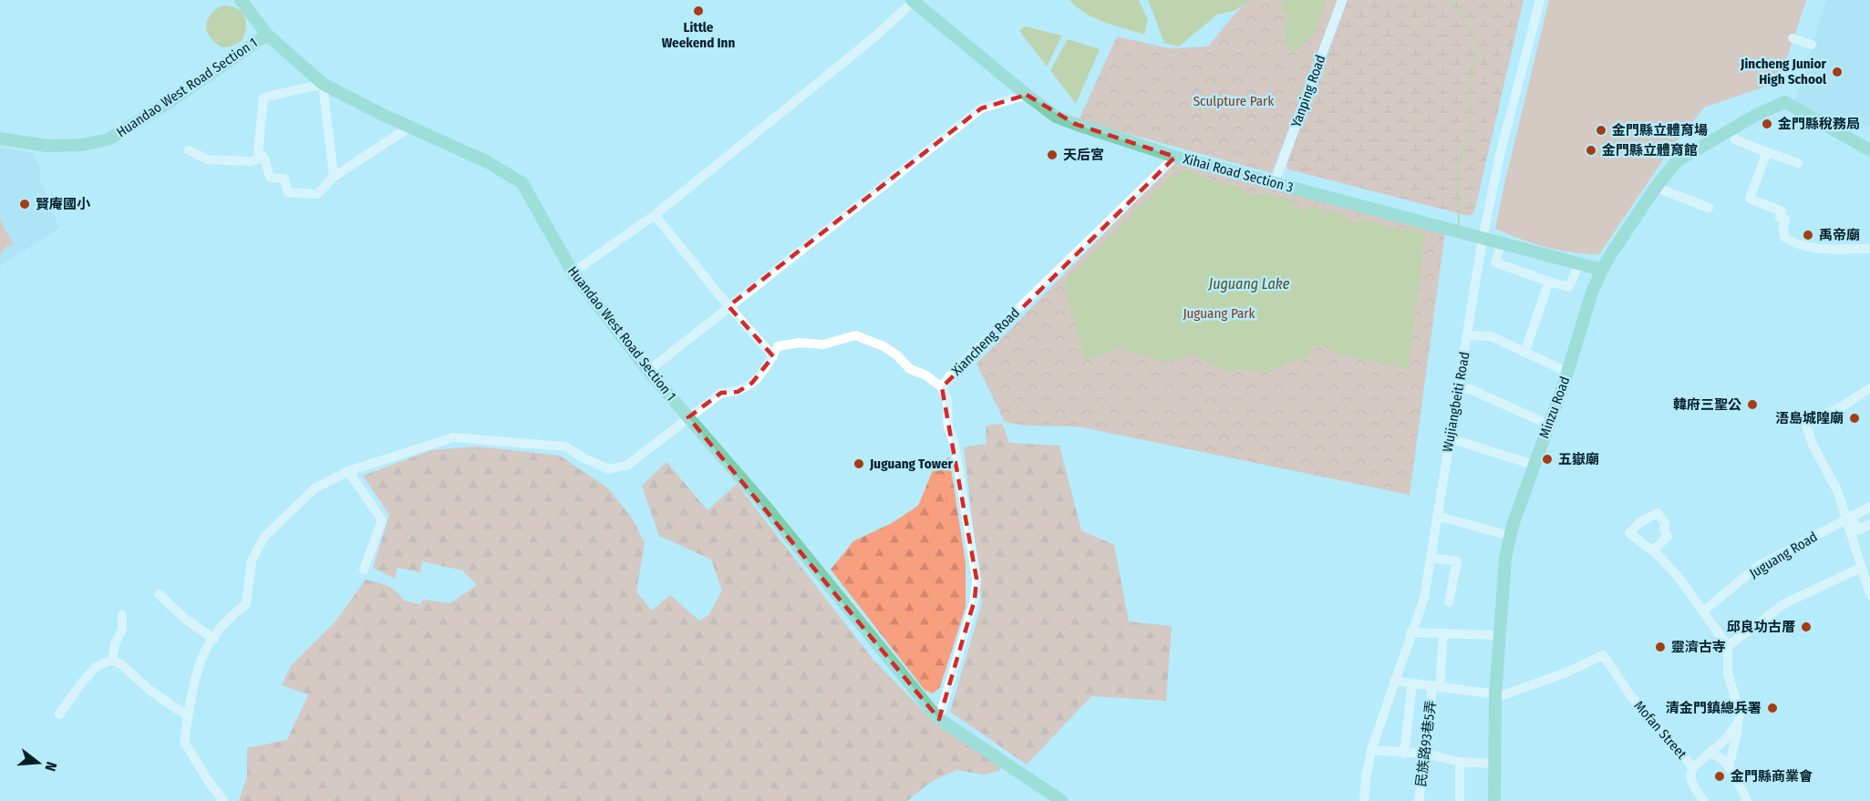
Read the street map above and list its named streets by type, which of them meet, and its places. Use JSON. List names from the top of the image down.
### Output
{
  "streets": {
    "main road": ["Huandao West Road Section 1", "Xihai Road Section 3", "Minzu Road"],
    "street": [
      "Yanping Road",
      "Xiancheng Road",
      "Wujiangbeiti Road",
      "Juguang Road",
      "Mofan Street",
      "民族路93巷5弄"
    ]
  },
  "crossings": [
    ["Huandao West Road Section 1", "Xiancheng Road"],
    ["Yanping Road", "Xihai Road Section 3"],
    ["Xihai Road Section 3", "Xiancheng Road"],
    ["Xihai Road Section 3", "Wujiangbeiti Road"],
    ["Xihai Road Section 3", "Minzu Road"],
    ["Minzu Road", "Mofan Street"]
  ],
  "water": ["Juguang Lake"],
  "parks": ["Sculpture Park", "Juguang Park"],
  "places": [
    "Little Weekend Inn",
    "Jincheng Junior High School",
    "金門縣稅務局",
    "金門縣立體育場",
    "金門縣立體育館",
    "天后宮",
    "賢庵國小",
    "禹帝廟",
    "韓府三聖公",
    "浯島城隍廟",
    "五嶽廟",
    "Juguang Tower",
    "邱良功古厝",
    "靈濟古寺",
    "清金門鎮總兵署",
    "金門縣商業會"
  ],
  "north": "right"
}
